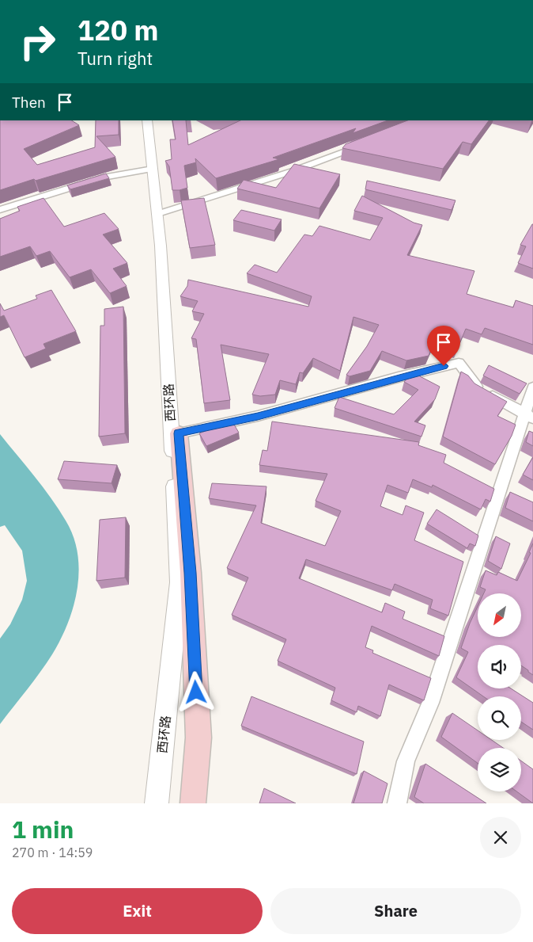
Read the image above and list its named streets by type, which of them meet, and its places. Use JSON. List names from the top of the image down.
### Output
{
  "streets": {
    "main road": ["西环路"]
  },
  "north": "bottom left",
  "page": {
    "turn": ["120 m", "Turn right"],
    "then": "Then",
    "heading": ["1 min", "270 m · 14:59"],
    "buttons": ["Exit", "Share"]
  }
}
